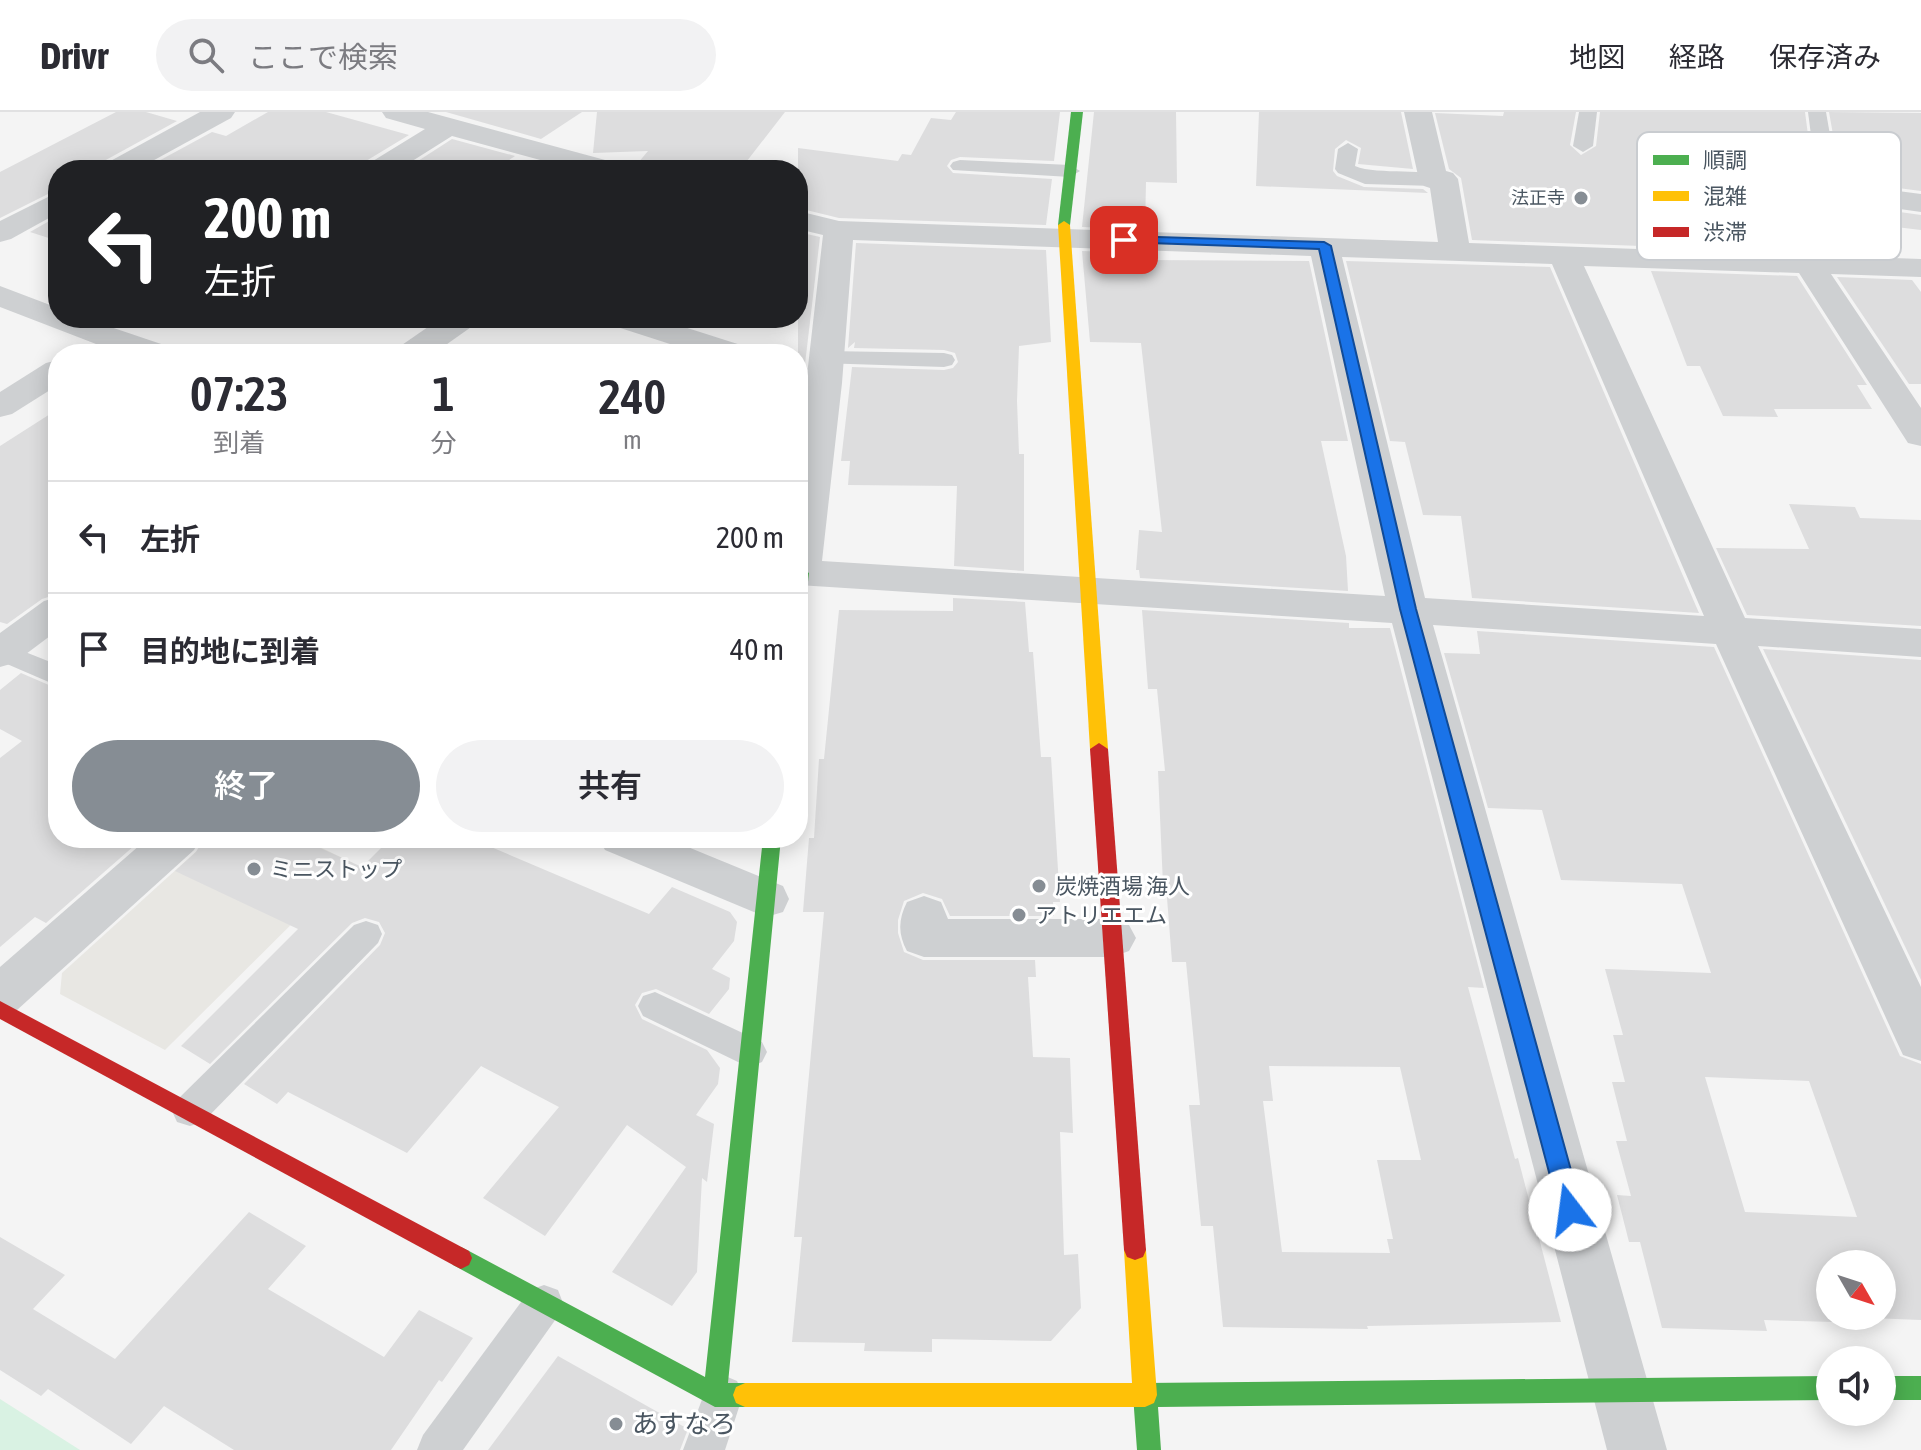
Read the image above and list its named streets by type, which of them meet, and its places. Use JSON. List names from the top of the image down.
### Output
{
  "places": [
    "法正寺",
    "ミニストップ",
    "炭焼酒場 海人",
    "アトリエエム",
    "あすなろ"
  ],
  "legend": ["順調", "混雑", "渋滞"],
  "north": "bottom right",
  "page": {
    "header": "Drivr",
    "search": "ここで検索",
    "nav": ["地図", "経路", "保存済み"],
    "turn": ["200 m", "左折"],
    "eta": [
      "07:23",
      "到着",
      "1",
      "分",
      "240",
      "m"
    ],
    "list": [
      {
        "name": "左折",
        "value": "200 m"
      },
      {
        "name": "目的地に到着",
        "value": "40 m"
      }
    ],
    "buttons": ["終了", "共有"]
  }
}
